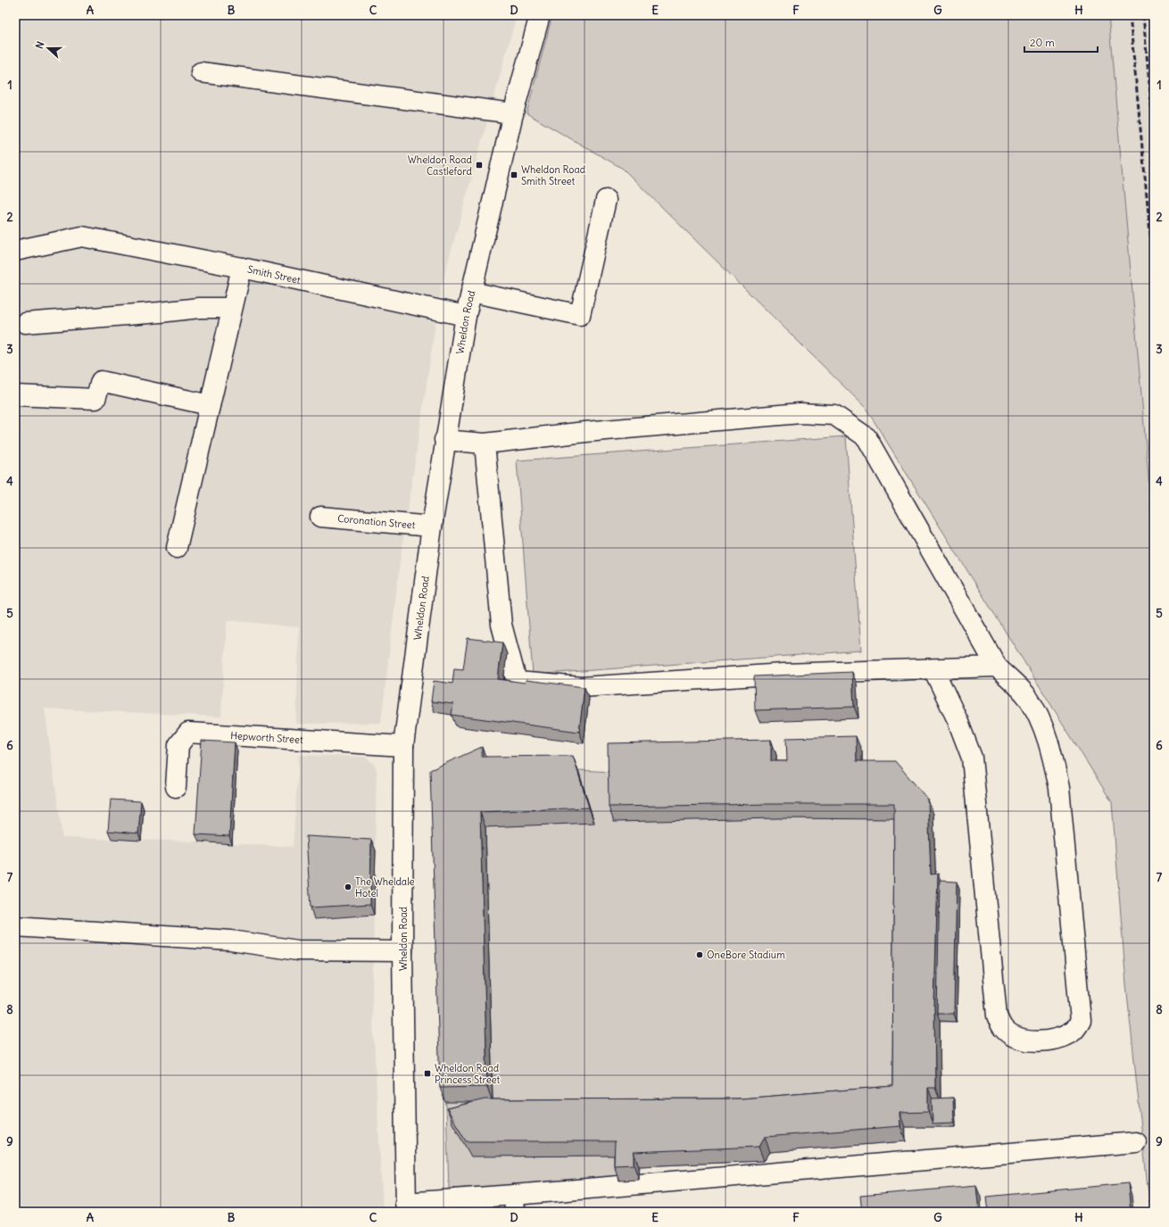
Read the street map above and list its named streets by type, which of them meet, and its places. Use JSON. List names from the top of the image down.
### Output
{
  "streets": {
    "street": [
      "Smith Street",
      "Wheldon Road",
      "Coronation Street",
      "Hepworth Street"
    ]
  },
  "crossings": [
    ["Smith Street", "Wheldon Road"],
    ["Wheldon Road", "Coronation Street"],
    ["Wheldon Road", "Hepworth Street"]
  ],
  "places": {
    "transit": ["Wheldon Road Castleford", "Wheldon Road Smith Street", "Wheldon Road Princess Street"],
    "other": ["The Wheldale Hotel", "OneBore Stadium"]
  },
  "scale_bar": "20 m",
  "north": "left",
  "grid": {
    "columns": [
      "A",
      "B",
      "C",
      "D",
      "E",
      "F",
      "G",
      "H"
    ],
    "rows": [
      "1",
      "2",
      "3",
      "4",
      "5",
      "6",
      "7",
      "8",
      "9"
    ]
  }
}
